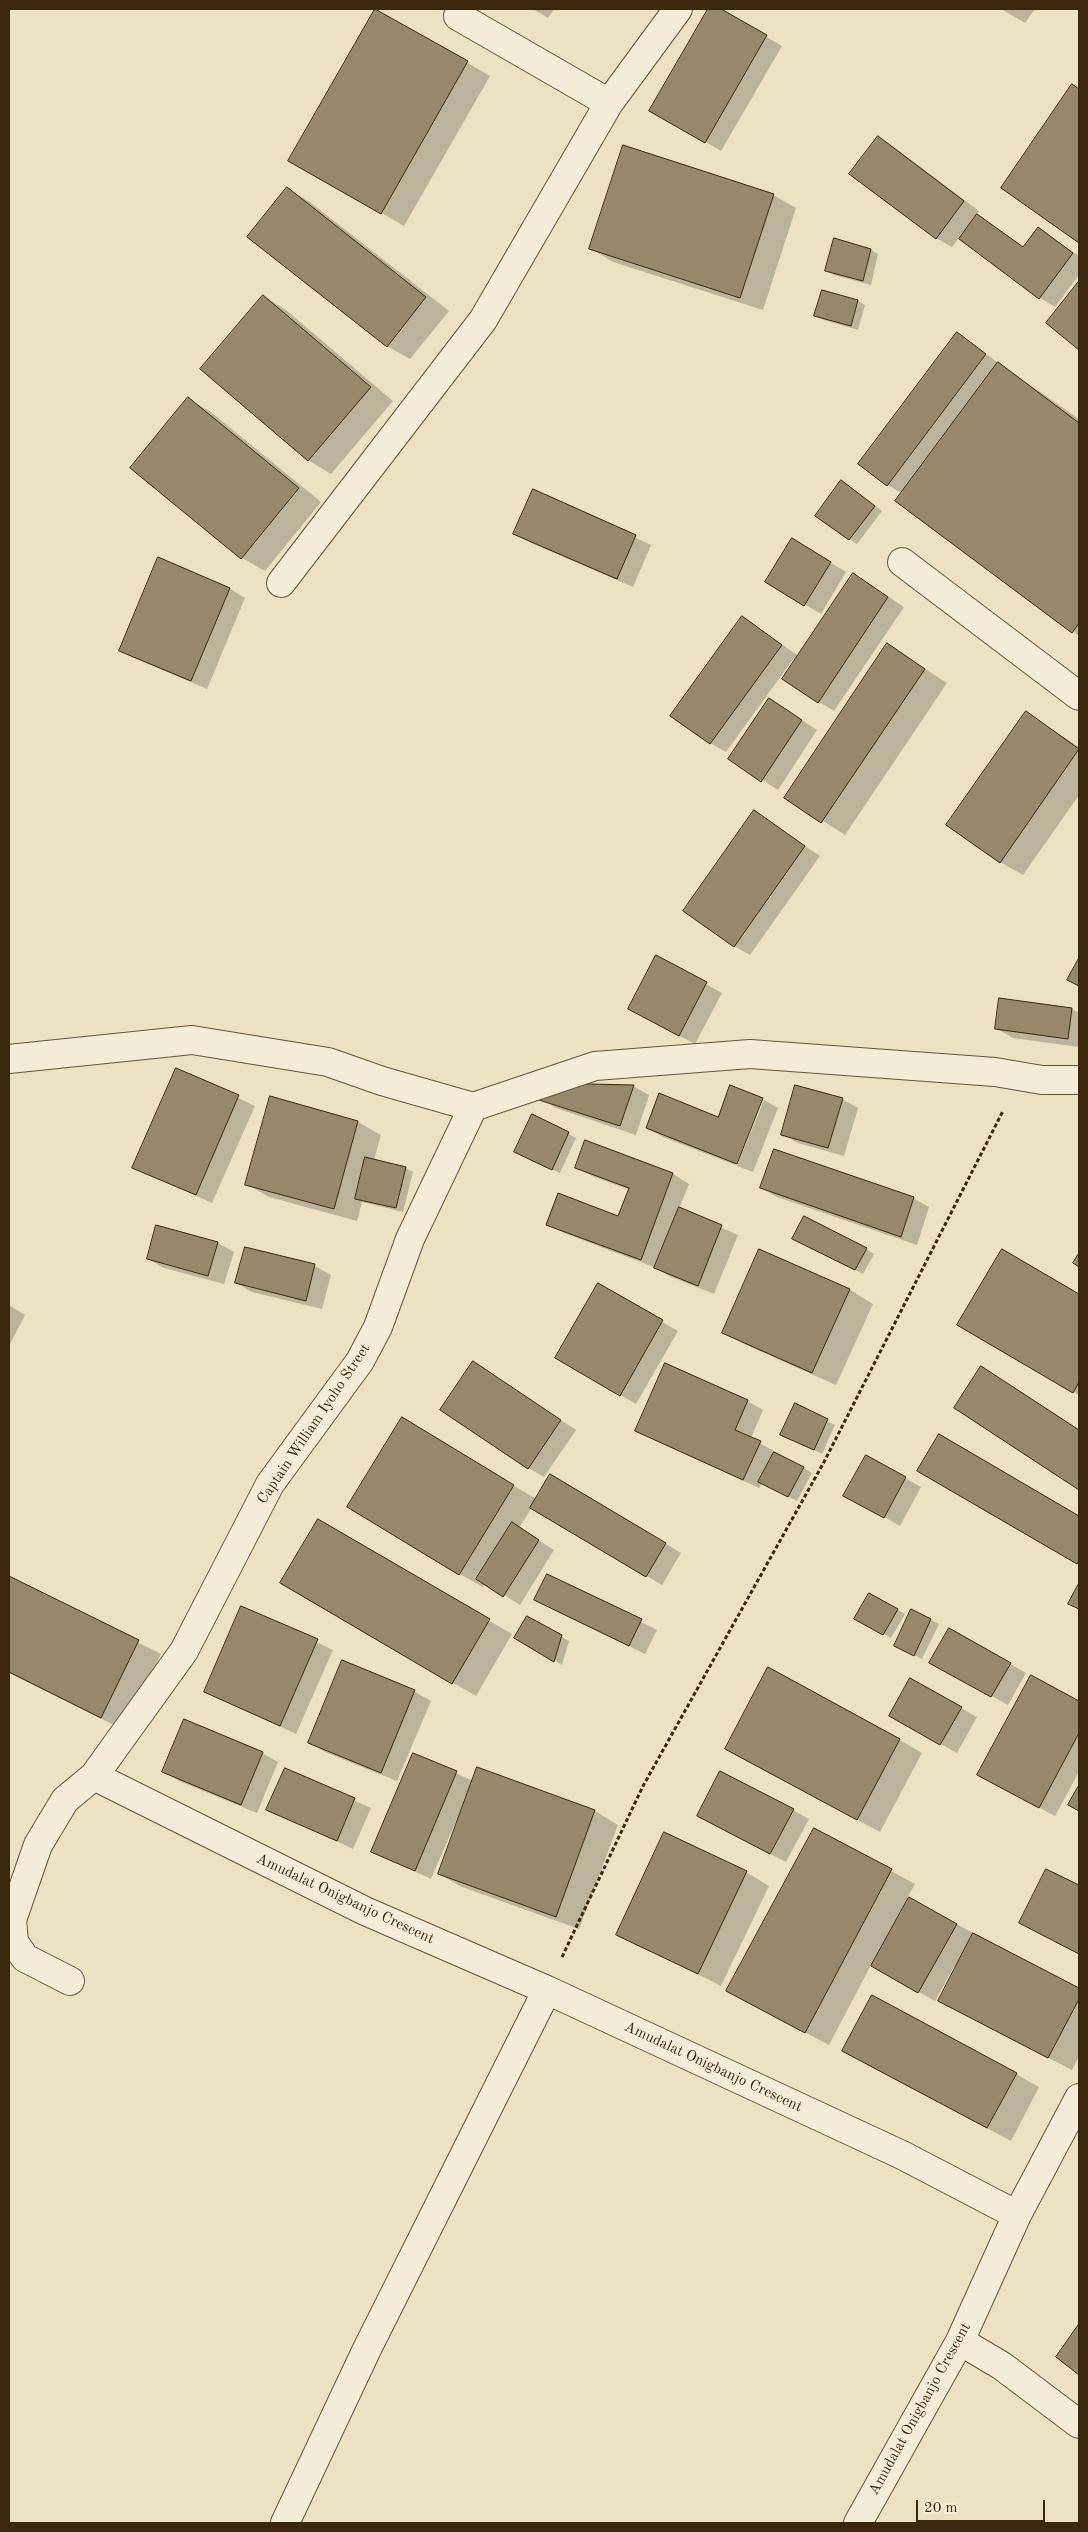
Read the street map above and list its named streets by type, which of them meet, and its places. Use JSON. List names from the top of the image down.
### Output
{
  "streets": {
    "street": ["Captain William Iyoho Street", "Amudalat Onigbanjo Crescent"]
  },
  "crossings": [
    ["Captain William Iyoho Street", "Amudalat Onigbanjo Crescent"]
  ],
  "scale_bar": "20 m"
}
